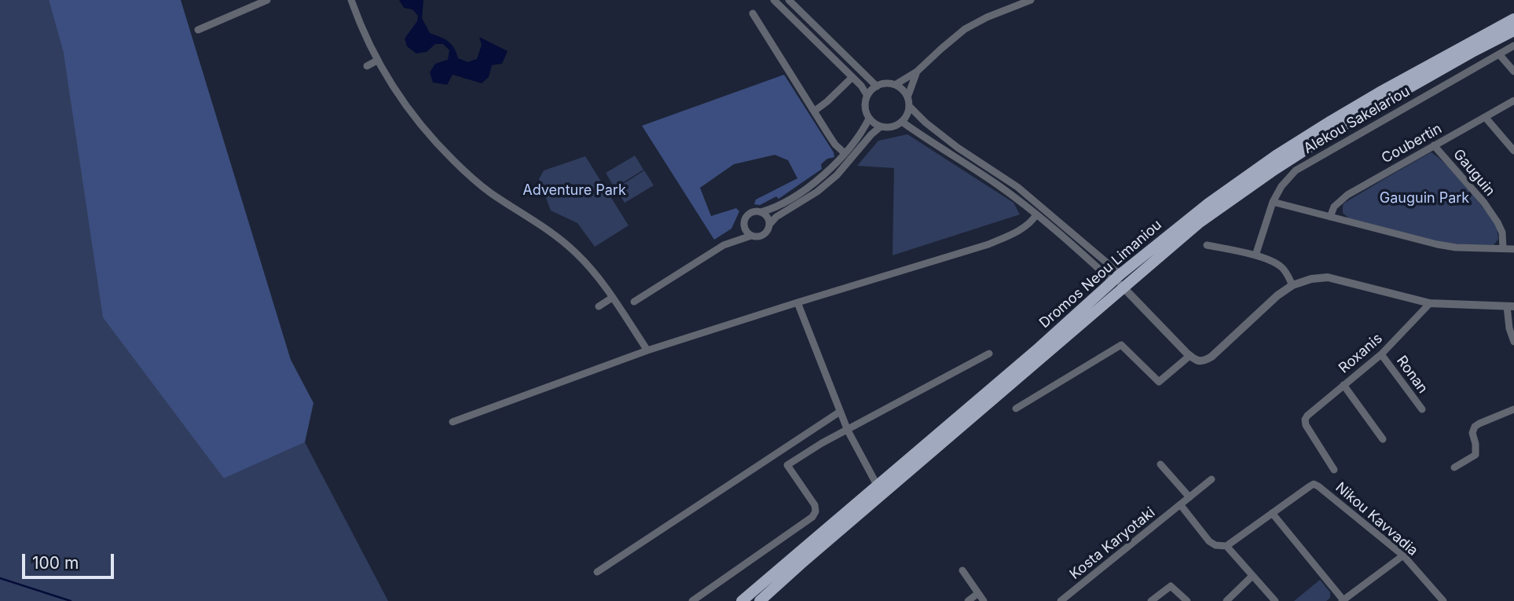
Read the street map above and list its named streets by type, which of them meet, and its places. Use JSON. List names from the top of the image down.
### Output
{
  "streets": {
    "main road": ["Dromos Neou Limaniou"],
    "street": [
      "Alekou Sakelariou",
      "Coubertin",
      "Gauguin",
      "Roxanis",
      "Ronan",
      "Nikou Kavvadia",
      "Kosta Karyotaki"
    ]
  },
  "crossings": [
    ["Coubertin", "Gauguin"],
    ["Roxanis", "Ronan"]
  ],
  "parks": ["Adventure Park", "Gauguin Park"],
  "scale_bar": "100 m"
}
